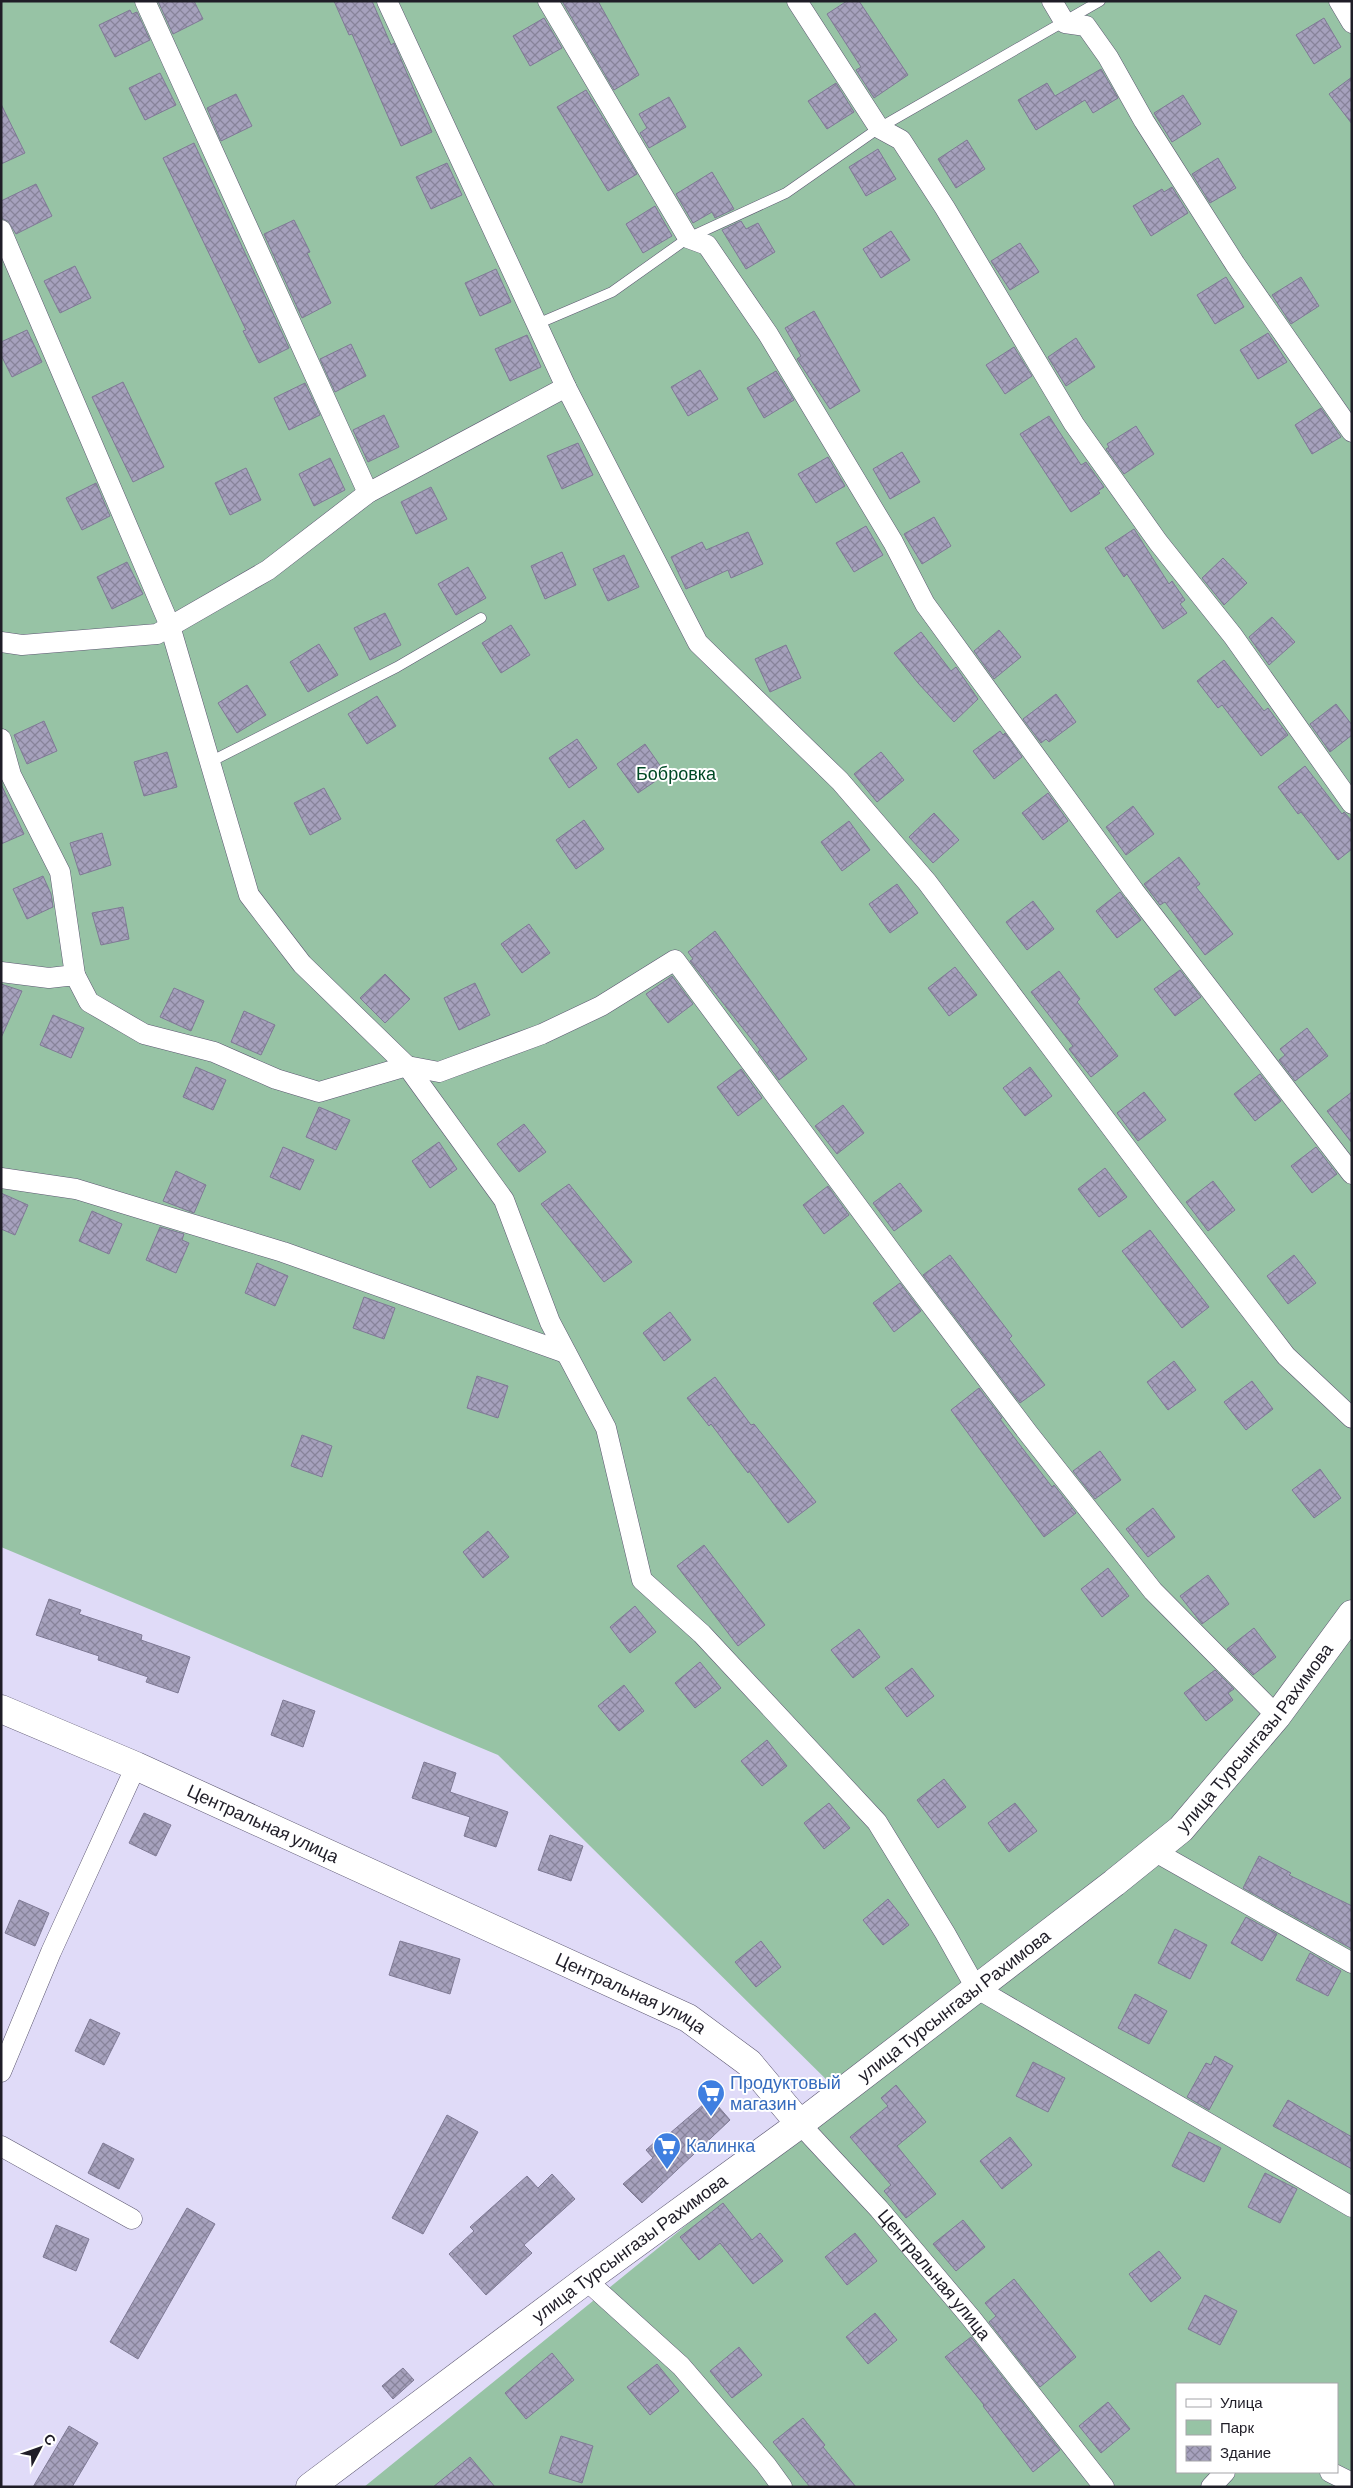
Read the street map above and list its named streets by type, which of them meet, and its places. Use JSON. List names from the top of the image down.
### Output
{
  "streets": {
    "street": ["улица Турсынгазы Рахимова", "Центральная улица"]
  },
  "crossings": [
    ["улица Турсынгазы Рахимова", "Центральная улица"]
  ],
  "parks": ["Бобровка"],
  "places": {
    "supermarket": ["Продуктовый магазин", "Калинка"]
  },
  "legend": ["Улица", "Парк", "Здание"],
  "north": "top right"
}
